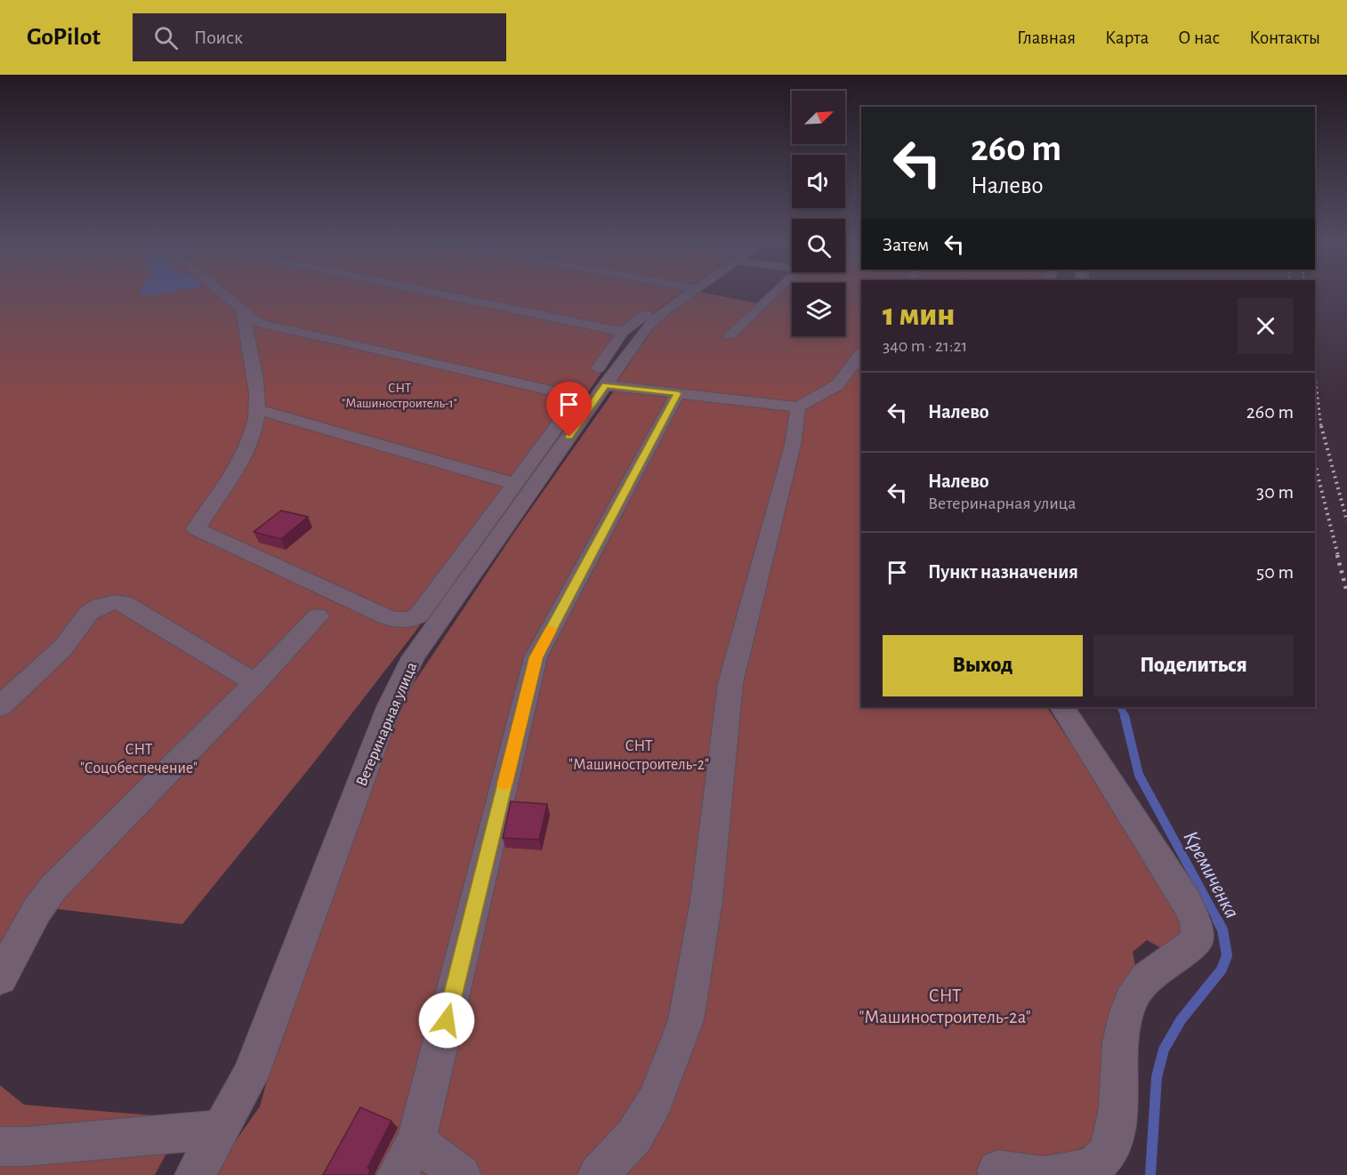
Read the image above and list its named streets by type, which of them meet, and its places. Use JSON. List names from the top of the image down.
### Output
{
  "streets": {
    "street": ["Ветеринарная улица"]
  },
  "water": ["Кремиченка"],
  "parks": [
    "СНТ \"Машиностроитель-1\"",
    "СНТ \"Машиностроитель-2\"",
    "СНТ \"Соцобеспечение\"",
    "СНТ \"Машиностроитель-2а\""
  ],
  "north": "top right",
  "page": {
    "header": "GoPilot",
    "search": "Поиск",
    "nav": [
      "Главная",
      "Карта",
      "О нас",
      "Контакты"
    ],
    "turn": ["260 m", "Налево"],
    "then": "Затем",
    "heading": ["1 мин", "340 m · 21:21"],
    "list": [
      {
        "name": "Налево",
        "value": "260 m"
      },
      {
        "name": "Налево",
        "note": "Ветеринарная улица",
        "value": "30 m"
      },
      {
        "name": "Пункт назначения",
        "value": "50 m"
      }
    ],
    "buttons": ["Выход", "Поделиться"]
  }
}
